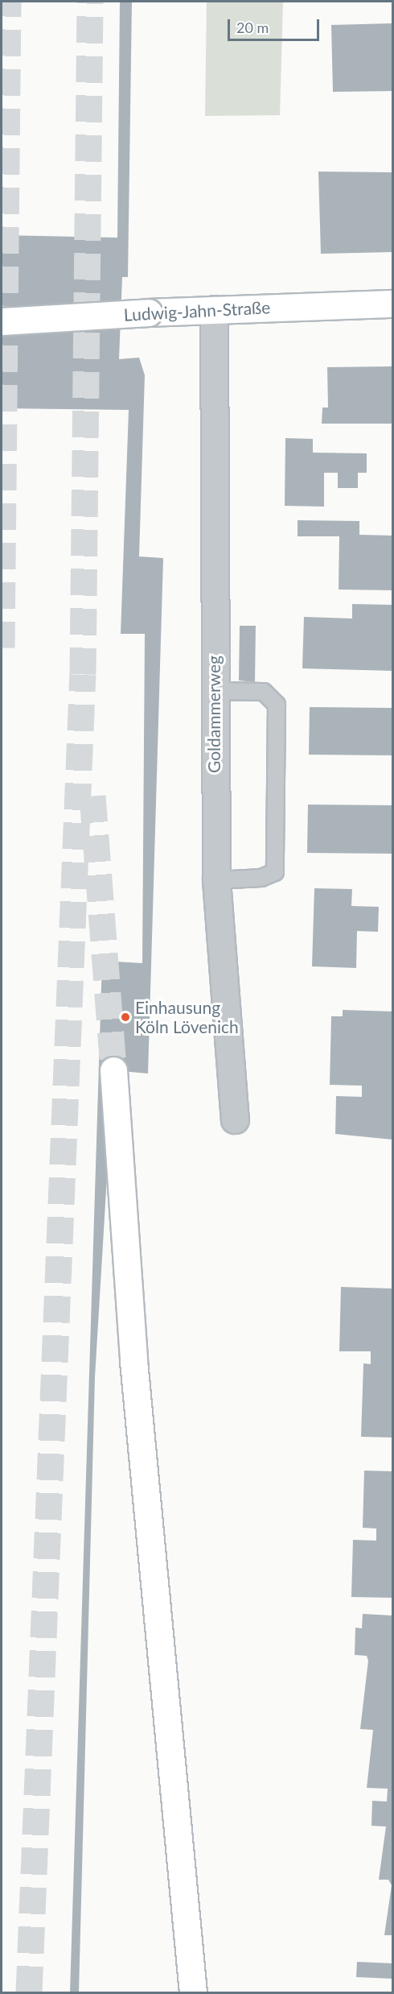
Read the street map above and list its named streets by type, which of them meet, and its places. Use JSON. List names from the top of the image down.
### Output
{
  "streets": {
    "main road": ["Ludwig-Jahn-Straße"],
    "street": ["Goldammerweg"]
  },
  "crossings": [
    ["Ludwig-Jahn-Straße", "Goldammerweg"]
  ],
  "places": ["Einhausung Köln Lövenich"],
  "scale_bar": "20 m"
}
